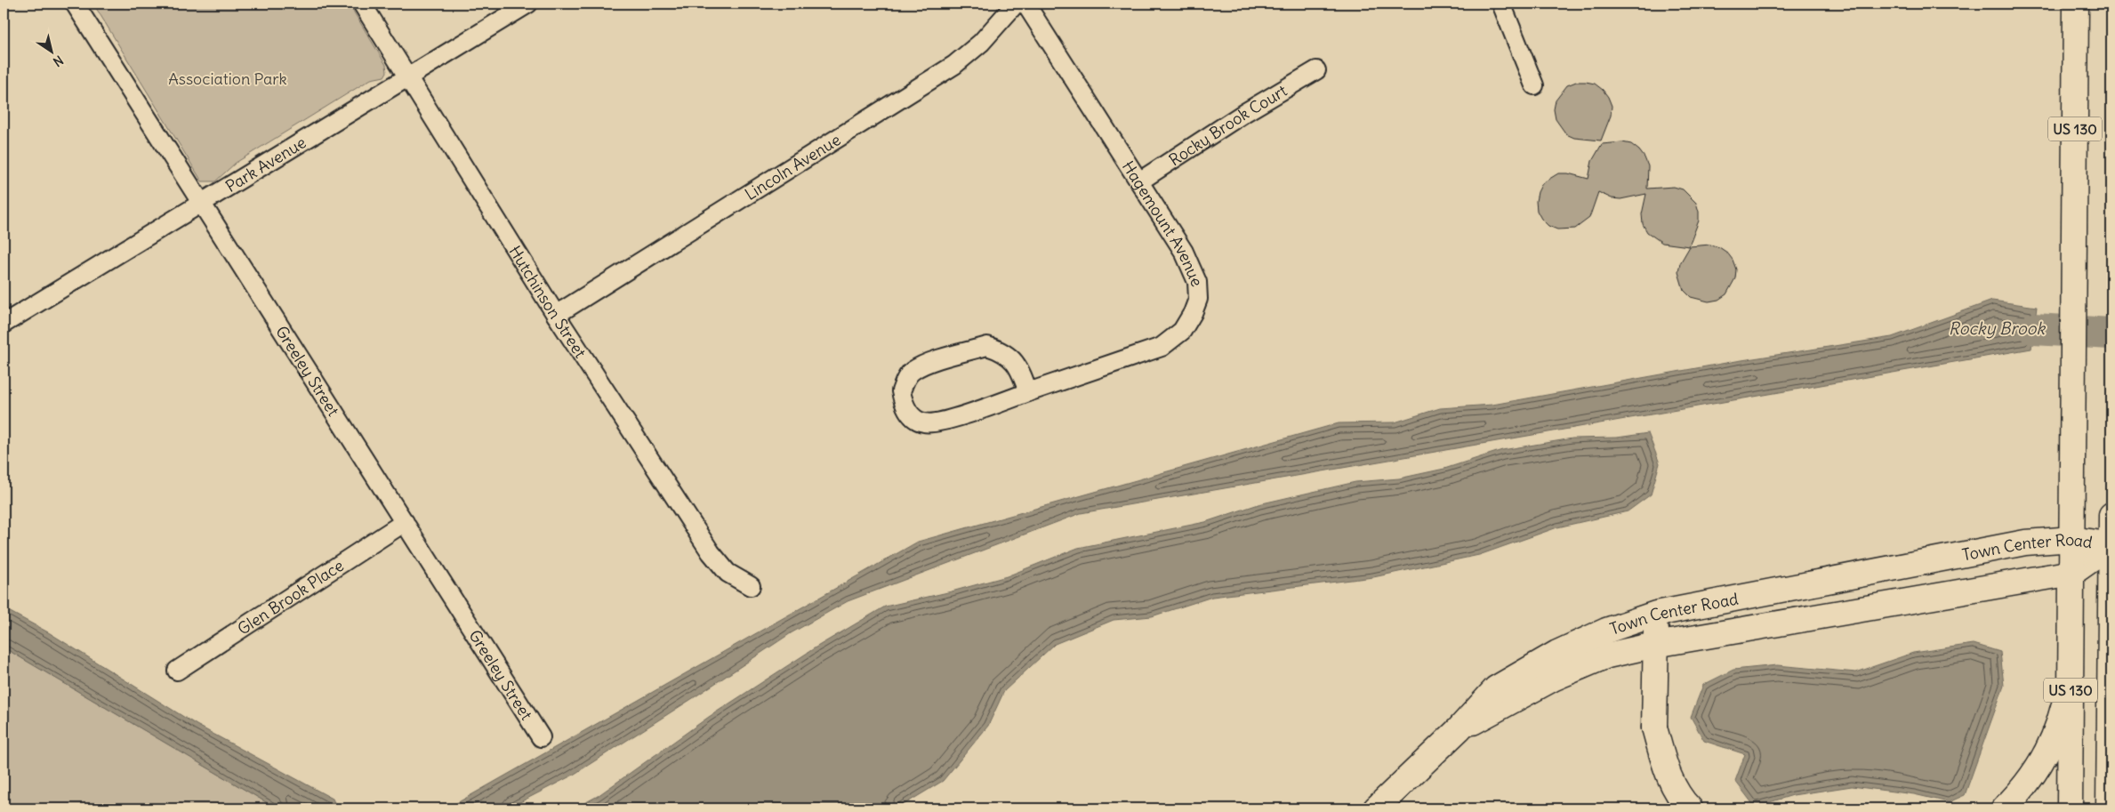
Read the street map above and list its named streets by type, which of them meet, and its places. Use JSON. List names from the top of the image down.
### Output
{
  "streets": {
    "main road": ["US 130", "Town Center Road"],
    "street": [
      "Rocky Brook Court",
      "Park Avenue",
      "Lincoln Avenue",
      "Hagemount Avenue",
      "Hutchinson Street",
      "Greeley Street",
      "Glen Brook Place"
    ]
  },
  "crossings": [
    ["Rocky Brook Court", "Hagemount Avenue"],
    ["US 130", "Town Center Road"],
    ["Park Avenue", "Hutchinson Street"],
    ["Park Avenue", "Greeley Street"],
    ["Lincoln Avenue", "Hutchinson Street"],
    ["Greeley Street", "Glen Brook Place"]
  ],
  "water": ["Rocky Brook"],
  "parks": ["Association Park"],
  "north": "bottom right"
}
